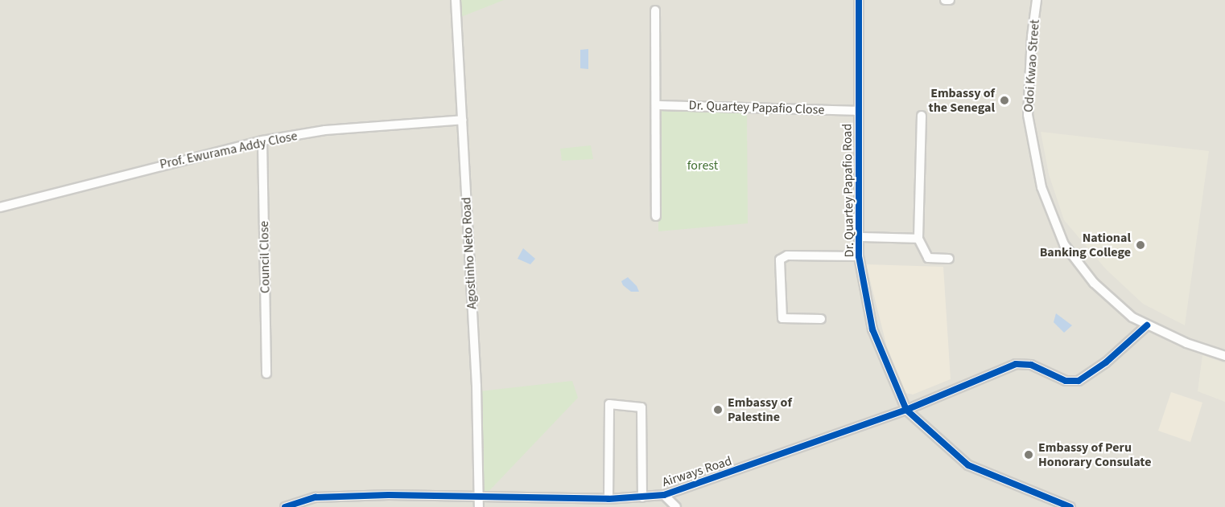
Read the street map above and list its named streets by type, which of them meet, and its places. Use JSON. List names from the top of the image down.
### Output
{
  "streets": {
    "street": [
      "Odoi Kwao Street",
      "Dr. Quartey Papafio Close",
      "Prof. Ewurama Addy Close",
      "Dr. Quartey Papafio Road",
      "Agostinho Neto Road",
      "Council Close",
      "Airways Road"
    ]
  },
  "crossings": [
    ["Odoi Kwao Street", "Airways Road"],
    ["Dr. Quartey Papafio Close", "Dr. Quartey Papafio Road"],
    ["Prof. Ewurama Addy Close", "Agostinho Neto Road"],
    ["Prof. Ewurama Addy Close", "Council Close"],
    ["Dr. Quartey Papafio Road", "Airways Road"],
    ["Agostinho Neto Road", "Airways Road"]
  ],
  "parks": ["forest"],
  "places": [
    "Embassy of the Senegal",
    "National Banking College",
    "Embassy of Palestine",
    "Embassy of Peru Honorary Consulate"
  ]
}
